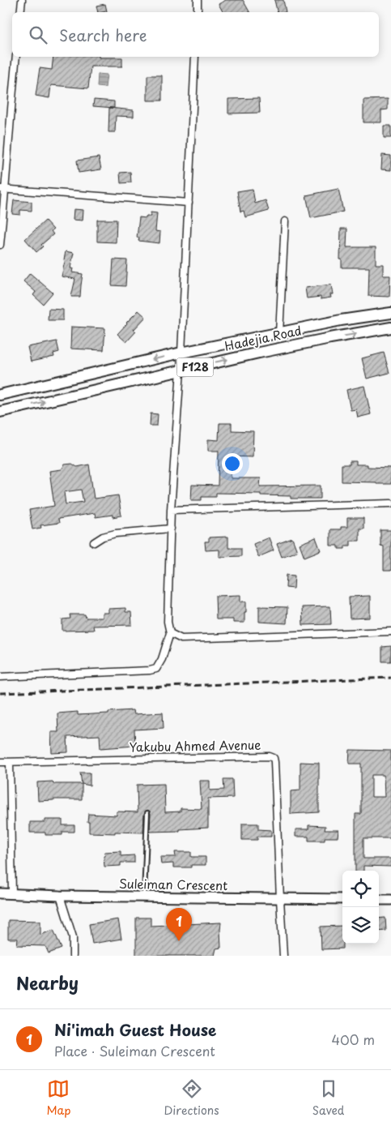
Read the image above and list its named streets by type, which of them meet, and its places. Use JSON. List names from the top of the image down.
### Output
{
  "streets": {
    "main road": ["Hadejia Road", "F128"],
    "street": ["Yakubu Ahmed Avenue", "Suleiman Crescent"]
  },
  "crossings": [
    ["Yakubu Ahmed Avenue", "Suleiman Crescent"]
  ],
  "page": {
    "search": "Search here",
    "pins": "1",
    "heading": "Nearby",
    "list": [
      {
        "mark": "1",
        "name": "Ni'imah Guest House",
        "note": "Place · Suleiman Crescent",
        "value": "400 m"
      }
    ],
    "nav": ["Map", "Directions", "Saved"]
  }
}
